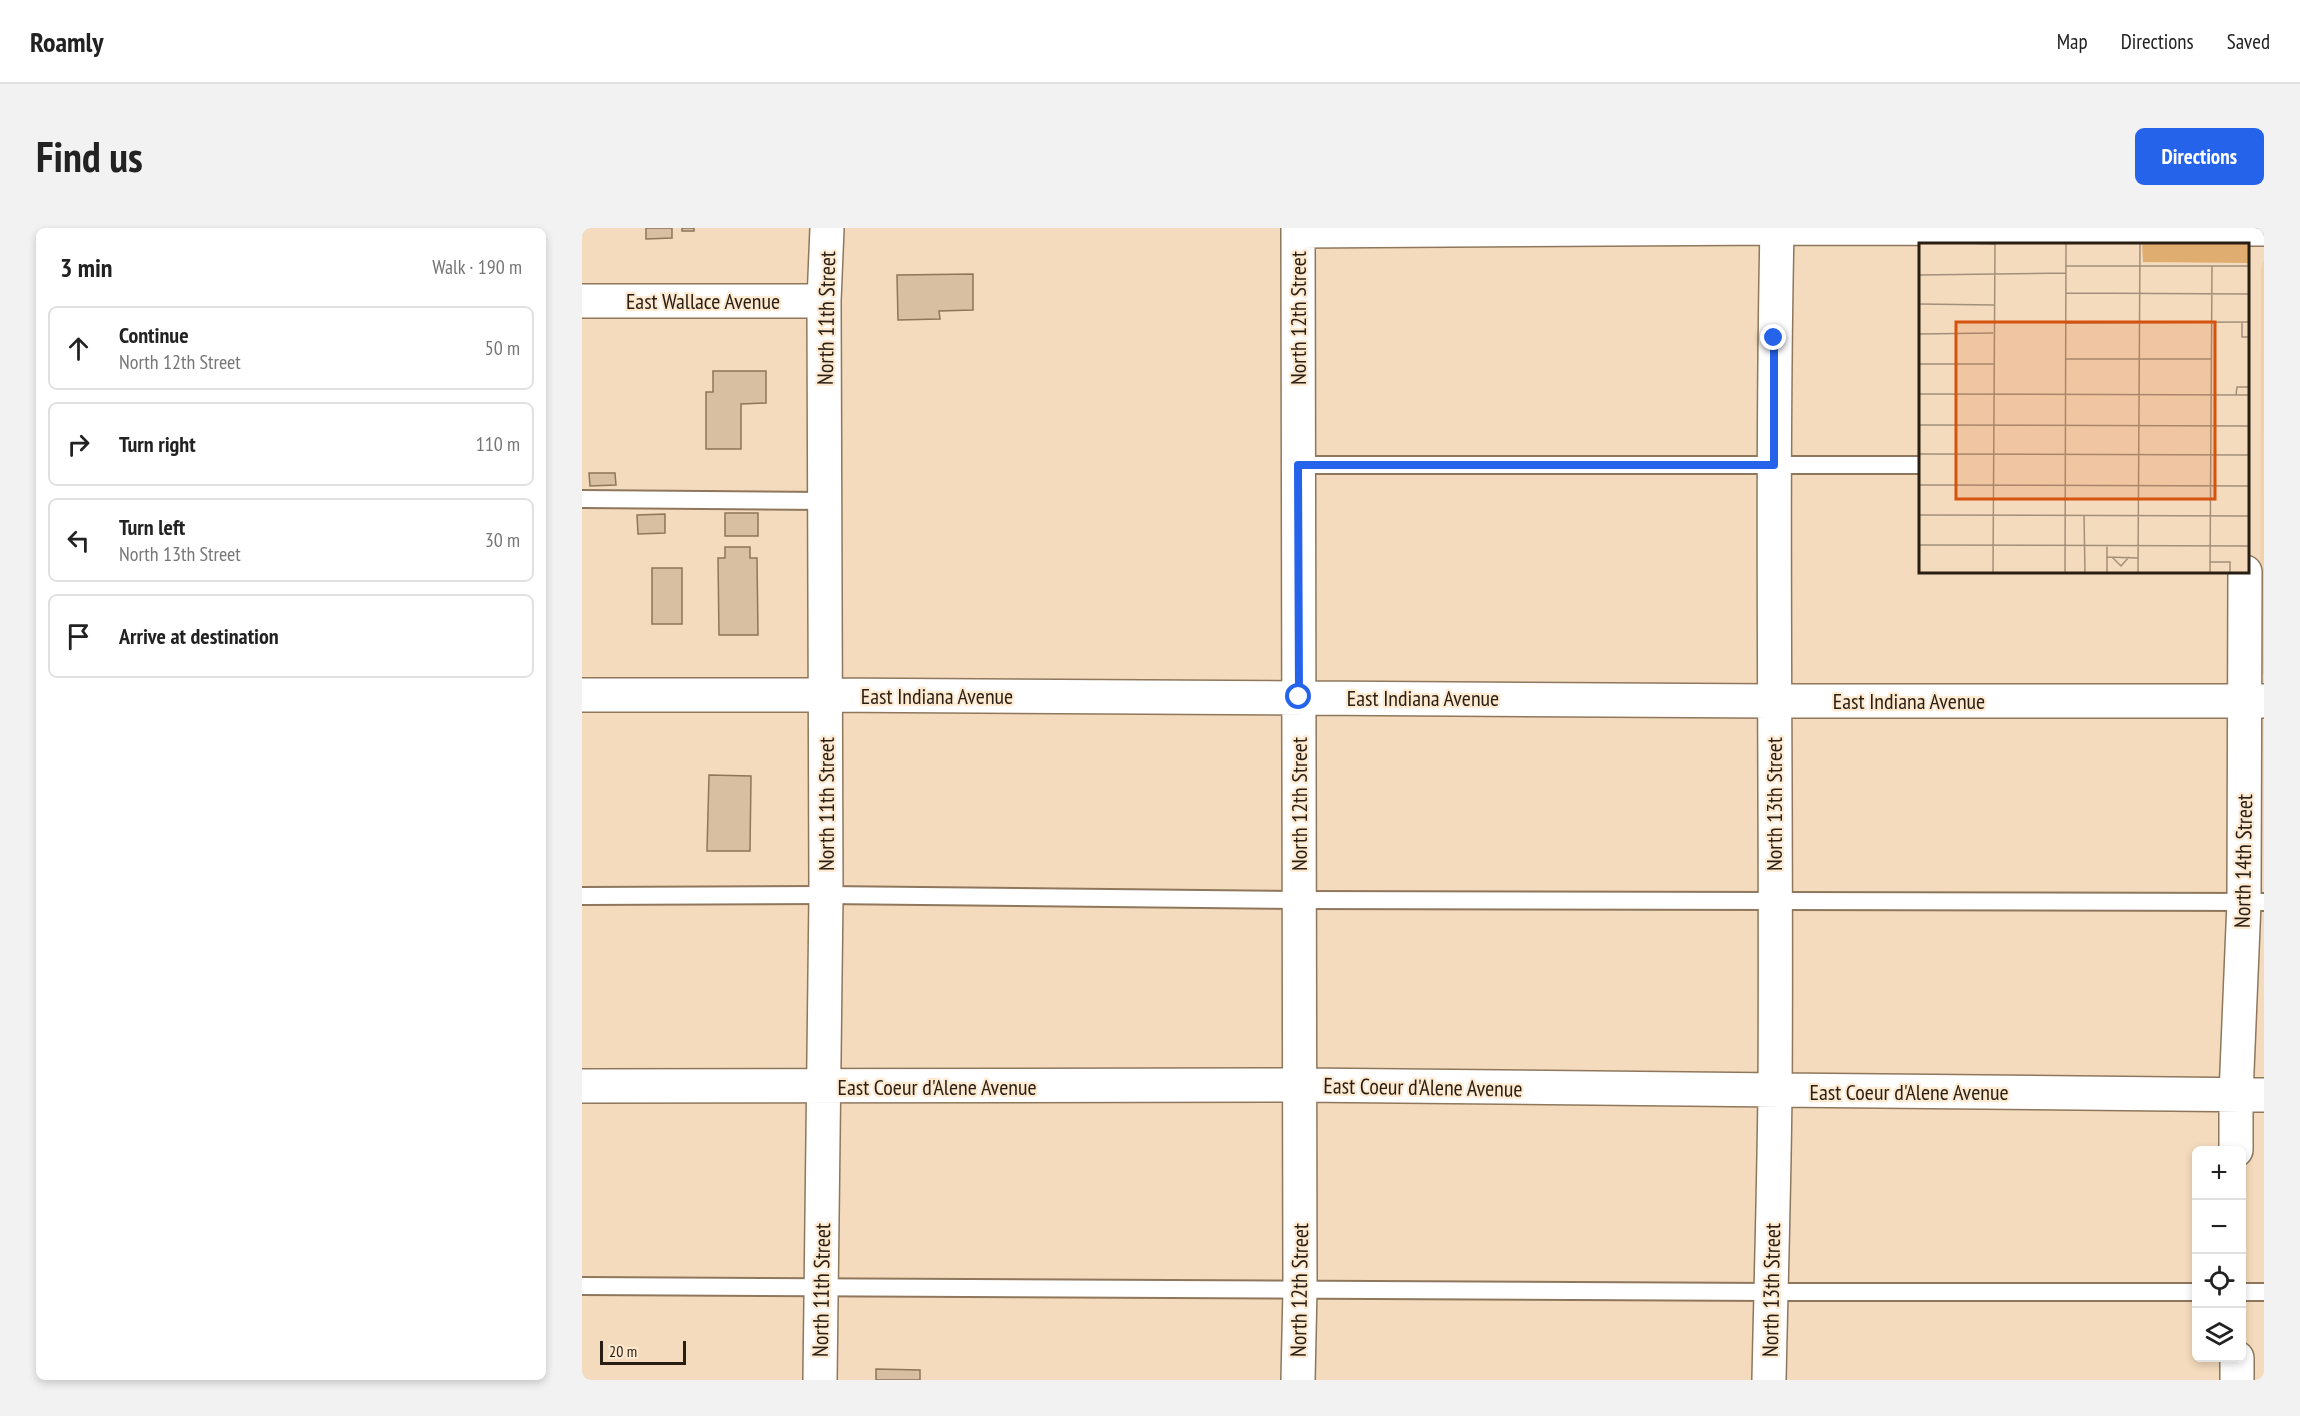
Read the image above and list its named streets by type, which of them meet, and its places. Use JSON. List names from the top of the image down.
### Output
{
  "streets": {
    "street": [
      "East Wallace Avenue",
      "North 11th Street",
      "North 12th Street",
      "East Indiana Avenue",
      "North 13th Street",
      "North 14th Street",
      "East Coeur d'Alene Avenue"
    ]
  },
  "crossings": [
    ["East Wallace Avenue", "North 11th Street"],
    ["North 11th Street", "East Indiana Avenue"],
    ["North 11th Street", "East Coeur d'Alene Avenue"],
    ["North 12th Street", "East Indiana Avenue"],
    ["North 12th Street", "East Coeur d'Alene Avenue"],
    ["East Indiana Avenue", "North 13th Street"],
    ["East Indiana Avenue", "North 14th Street"],
    ["North 13th Street", "East Coeur d'Alene Avenue"],
    ["North 14th Street", "East Coeur d'Alene Avenue"]
  ],
  "scale_bar": "20 m",
  "page": {
    "header": "Roamly",
    "nav": ["Map", "Directions", "Saved"],
    "buttons": "Directions",
    "title": "Find us",
    "heading": ["3 min", "Walk · 190 m"],
    "list": [
      ["Continue", "North 12th Street", "50 m"],
      ["Turn right", "110 m"],
      ["Turn left", "North 13th Street", "30 m"],
      "Arrive at destination"
    ],
    "map_buttons": ["+", "−"],
    "scale": "20 m"
  }
}
